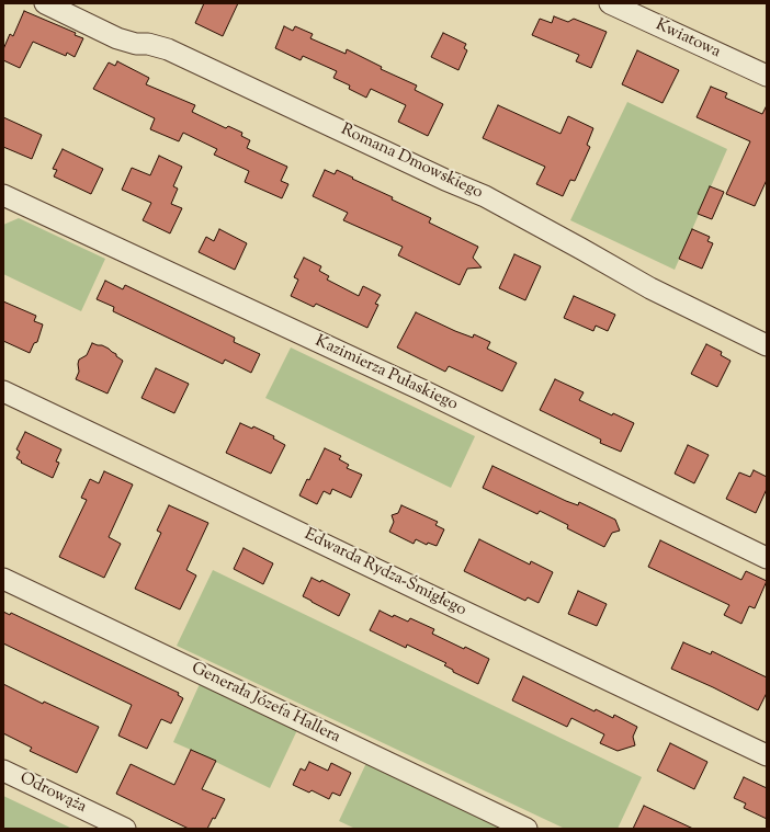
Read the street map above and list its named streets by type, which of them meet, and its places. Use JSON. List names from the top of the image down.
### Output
{
  "streets": {
    "street": [
      "Kwiatowa",
      "Romana Dmowskiego",
      "Kazimierza Pułaskiego",
      "Edwarda Rydza-Śmigłego",
      "Generała Józefa Hallera",
      "Odrowąża"
    ]
  }
}
